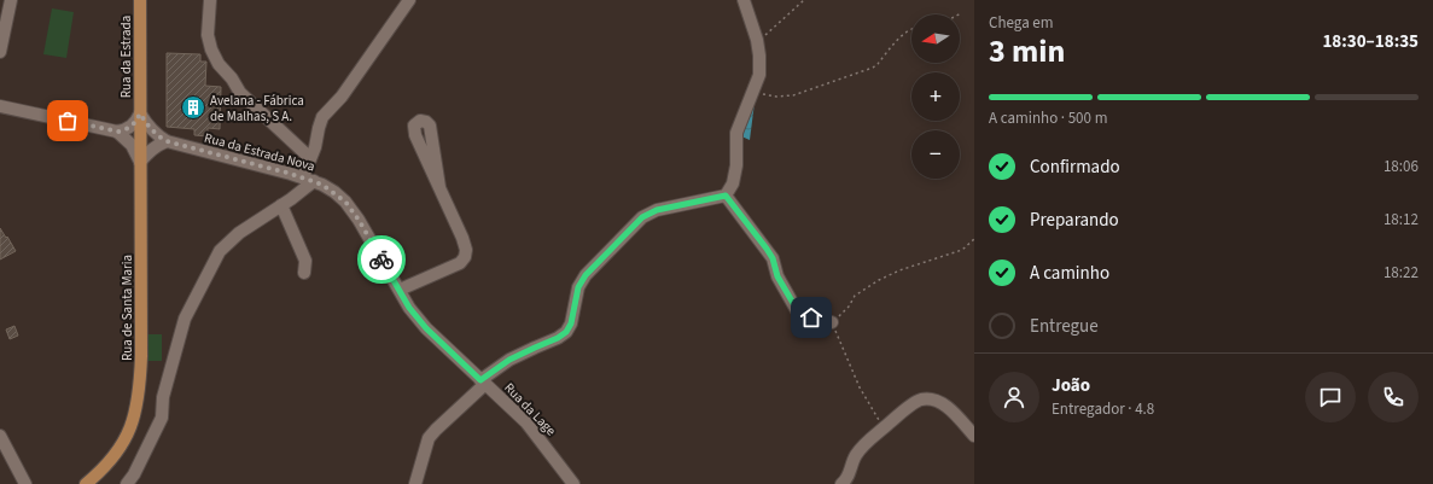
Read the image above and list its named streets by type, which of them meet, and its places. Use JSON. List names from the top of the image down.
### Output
{
  "streets": {
    "main road": ["Rua da Estrada", "Rua de Santa Maria"],
    "street": ["Rua da Estrada Nova", "Rua da Lage"]
  },
  "crossings": [
    ["Rua da Estrada", "Rua de Santa Maria"],
    ["Rua da Estrada Nova", "Rua da Lage"]
  ],
  "places": {
    "building": ["Avelana - Fábrica de Malhas, S A."]
  },
  "north": "left",
  "page": {
    "heading": ["3 min", "Chega em", "18:30–18:35"],
    "panel": ["João", "Entregador · 4.8"],
    "map_buttons": ["+", "−"],
    "bar": "A caminho · 500 m",
    "list": [
      ["Confirmado", "18:06"],
      ["Preparando", "18:12"],
      ["A caminho", "18:22"],
      "Entregue"
    ]
  }
}
